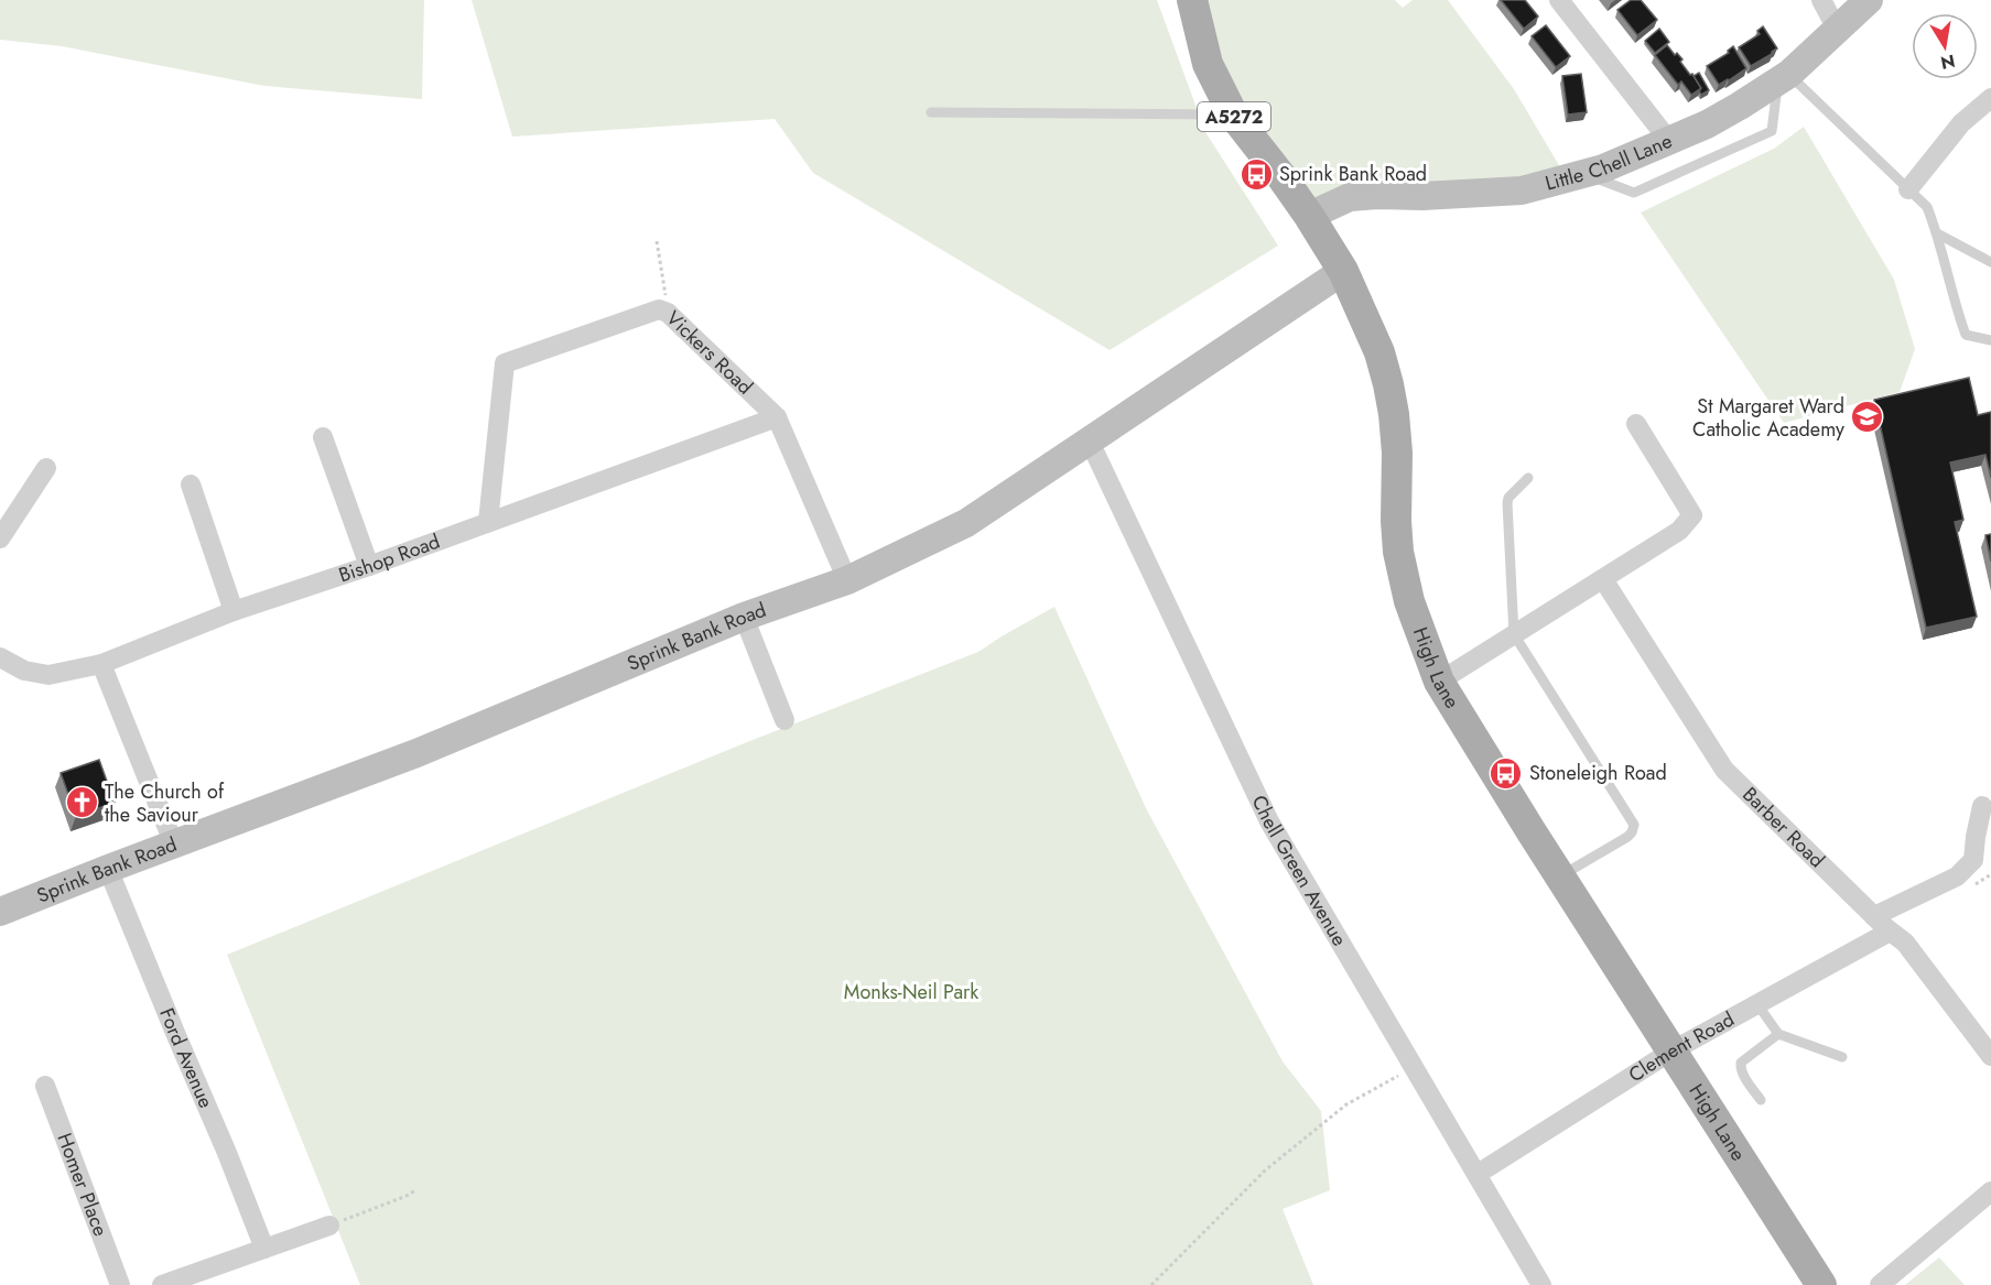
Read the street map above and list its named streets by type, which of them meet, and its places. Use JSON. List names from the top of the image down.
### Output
{
  "streets": {
    "main road": ["A5272", "High Lane"],
    "street": [
      "Little Chell Lane",
      "Vickers Road",
      "Bishop Road",
      "Sprink Bank Road",
      "Barber Road",
      "Chell Green Avenue",
      "Clement Road",
      "Ford Avenue",
      "Homer Place"
    ]
  },
  "crossings": [
    ["Little Chell Lane", "High Lane"],
    ["Vickers Road", "Bishop Road"],
    ["Vickers Road", "Sprink Bank Road"],
    ["Sprink Bank Road", "High Lane"],
    ["Sprink Bank Road", "Chell Green Avenue"],
    ["Sprink Bank Road", "Ford Avenue"],
    ["High Lane", "Clement Road"],
    ["Barber Road", "Clement Road"],
    ["Chell Green Avenue", "Clement Road"]
  ],
  "parks": ["Monks-Neil Park"],
  "places": {
    "bus stop": ["Sprink Bank Road", "Stoneleigh Road"],
    "school or university": ["St Margaret Ward Catholic Academy"],
    "church": ["The Church of the Saviour"]
  },
  "north": "bottom"
}
